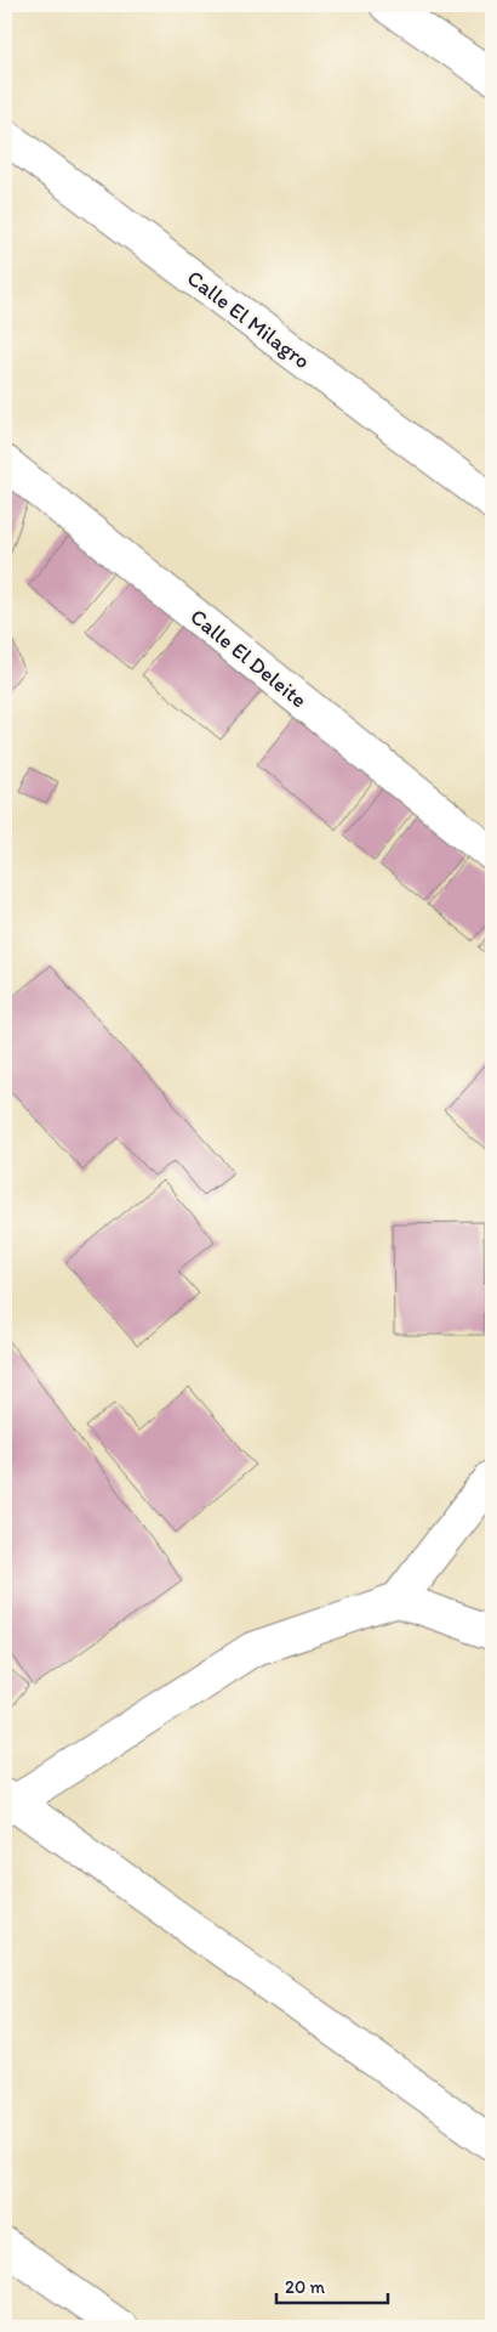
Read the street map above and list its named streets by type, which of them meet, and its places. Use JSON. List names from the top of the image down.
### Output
{
  "streets": {
    "street": ["Calle El Milagro", "Calle El Deleite"]
  },
  "scale_bar": "20 m"
}
